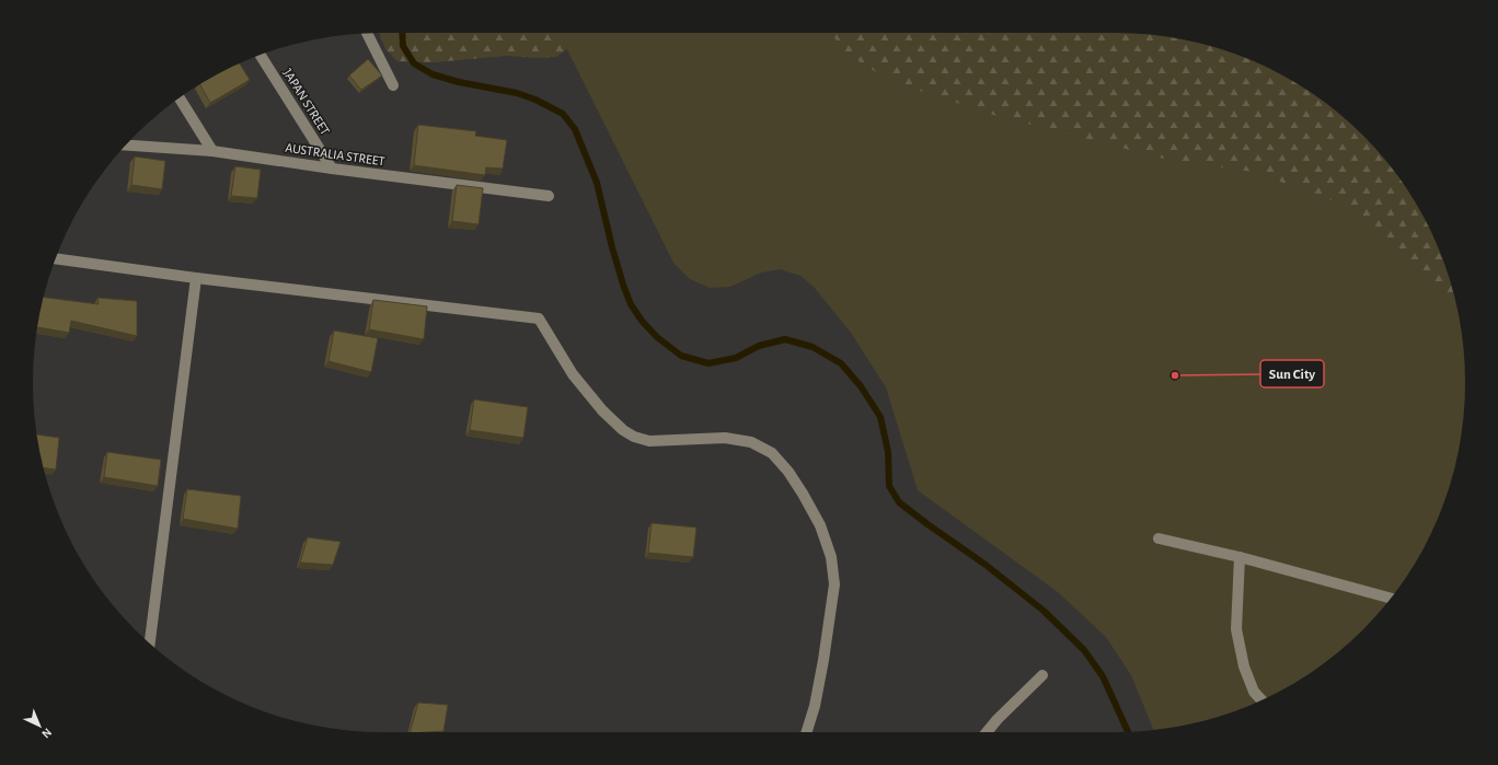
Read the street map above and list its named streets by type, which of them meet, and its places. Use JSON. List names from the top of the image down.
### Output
{
  "streets": {
    "street": ["JAPAN STREET", "AUSTRALIA STREET"]
  },
  "crossings": [
    ["JAPAN STREET", "AUSTRALIA STREET"]
  ],
  "places": ["Sun City"],
  "north": "bottom right"
}
